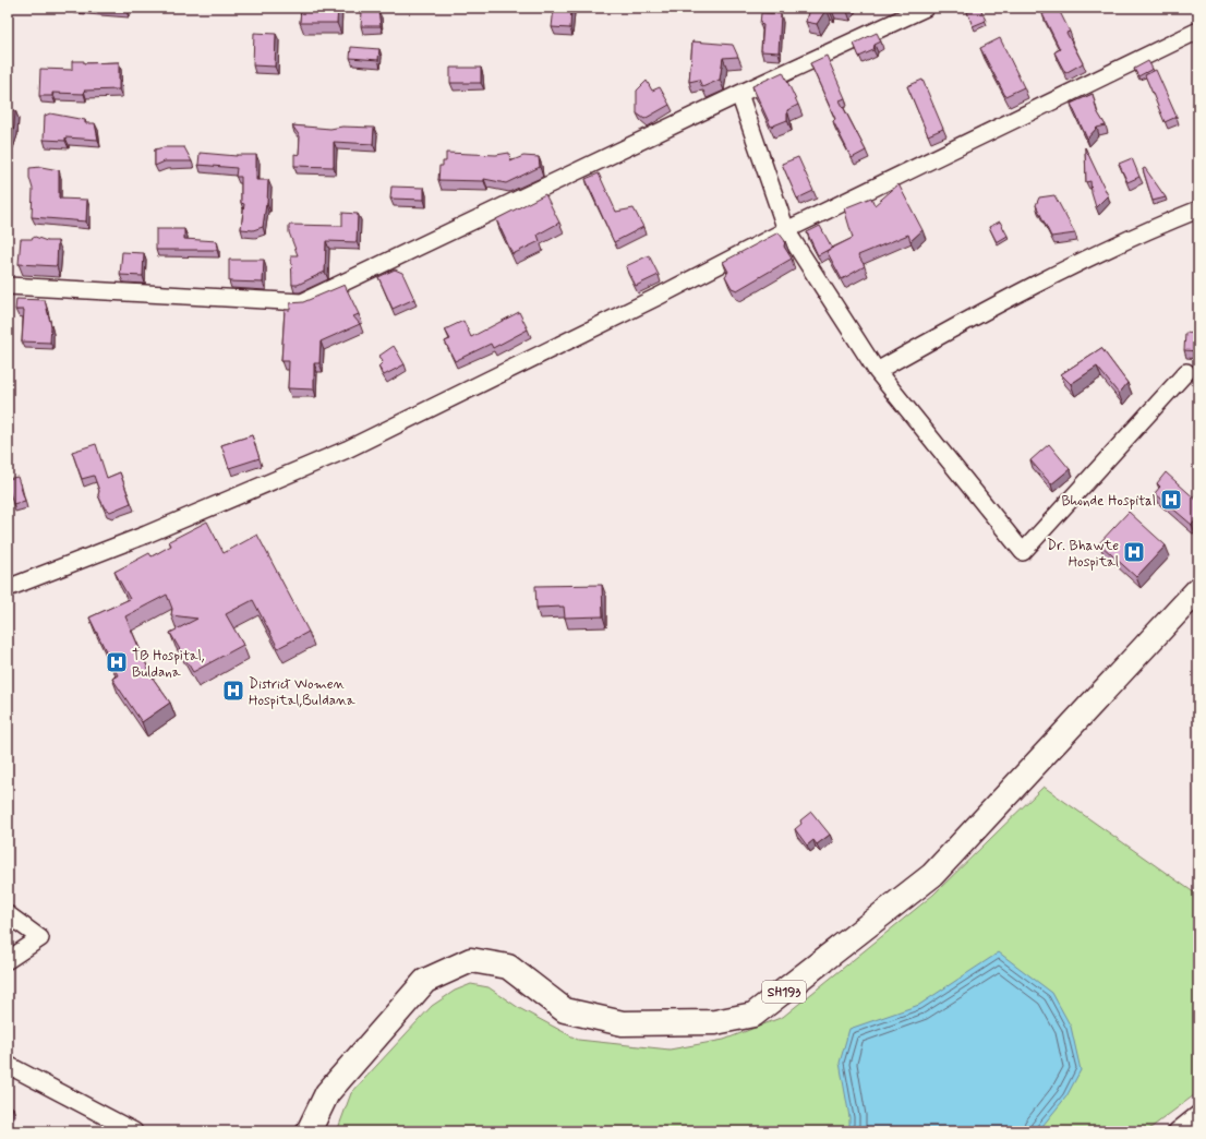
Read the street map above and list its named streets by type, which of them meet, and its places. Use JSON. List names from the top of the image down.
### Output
{
  "streets": {
    "main road": ["SH193"]
  },
  "places": {
    "hospital": [
      "Bhonde Hospital",
      "Dr. Bhawte Hospital",
      "TB Hospital, Buldana",
      "District Women Hospital,Buldana"
    ]
  }
}
